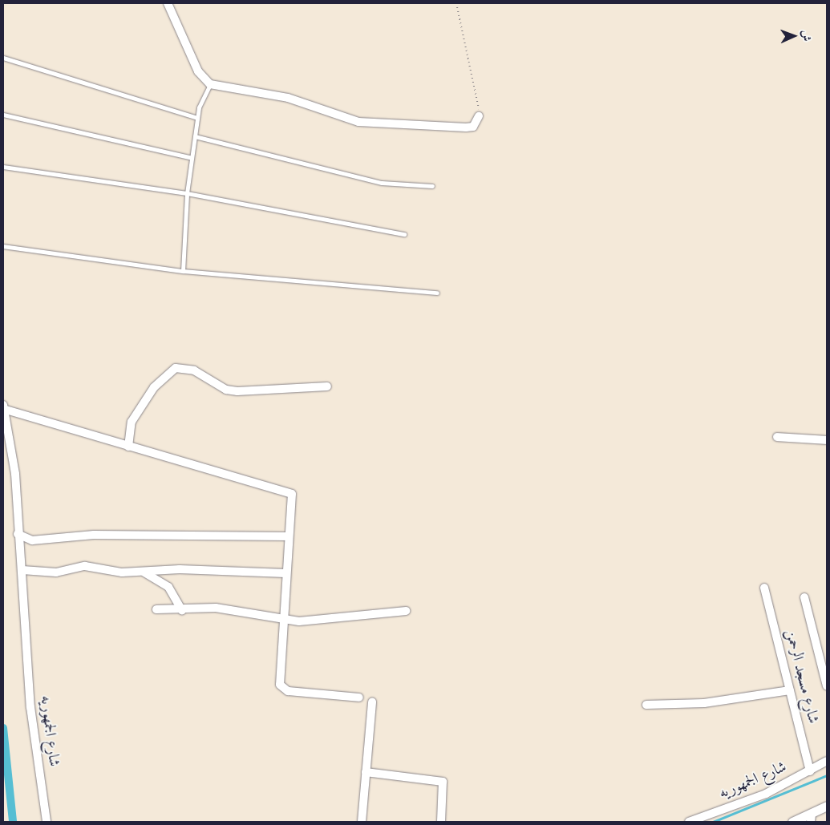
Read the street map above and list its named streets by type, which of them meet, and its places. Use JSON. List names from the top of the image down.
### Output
{
  "streets": {
    "street": ["شارع مسجد الرحمن", "شارع الجمهوريه"]
  },
  "crossings": [
    ["شارع مسجد الرحمن", "شارع الجمهوريه"]
  ],
  "north": "right"
}
